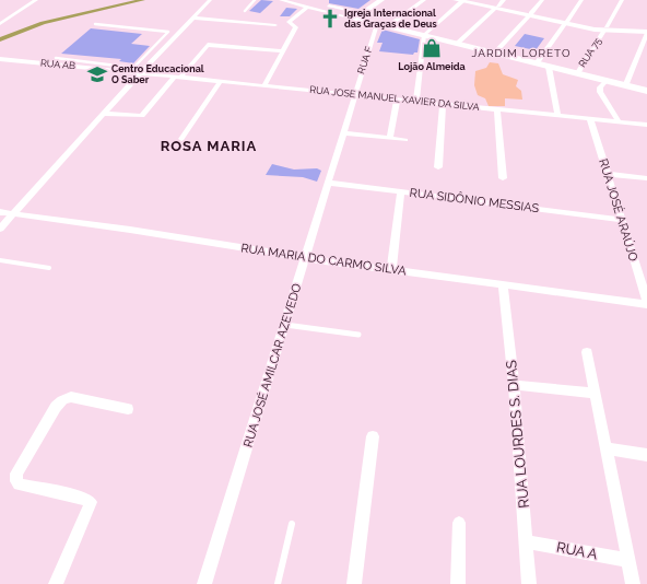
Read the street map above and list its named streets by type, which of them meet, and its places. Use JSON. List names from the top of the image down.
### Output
{
  "streets": {
    "street": [
      "RUA 75",
      "RUA F",
      "RUA AB",
      "RUA JOSE MANUEL XAVIER DA SILVA",
      "RUA SIDÔNIO MESSIAS",
      "RUA JOSÉ ARAÚJO",
      "RUA MARIA DO CARMO SILVA",
      "RUA JOSÉ AMILCAR AZEVEDO",
      "RUA LOURDES S. DIAS",
      "RUA A"
    ]
  },
  "crossings": [
    ["RUA F", "RUA JOSE MANUEL XAVIER DA SILVA"],
    ["RUA F", "RUA JOSÉ AMILCAR AZEVEDO"],
    ["RUA AB", "RUA JOSE MANUEL XAVIER DA SILVA"],
    ["RUA JOSE MANUEL XAVIER DA SILVA", "RUA JOSÉ ARAÚJO"],
    ["RUA JOSE MANUEL XAVIER DA SILVA", "RUA JOSÉ AMILCAR AZEVEDO"],
    ["RUA SIDÔNIO MESSIAS", "RUA JOSÉ ARAÚJO"],
    ["RUA SIDÔNIO MESSIAS", "RUA JOSÉ AMILCAR AZEVEDO"],
    ["RUA MARIA DO CARMO SILVA", "RUA JOSÉ AMILCAR AZEVEDO"],
    ["RUA MARIA DO CARMO SILVA", "RUA LOURDES S. DIAS"],
    ["RUA LOURDES S. DIAS", "RUA A"]
  ],
  "districts": ["JARDIM LORETO", "ROSA MARIA"],
  "places": {
    "church": ["Igreja Internacional das Graças de Deus"],
    "shop": ["Lojão Almeida"],
    "school or university": ["Centro Educacional O Saber"]
  }
}
